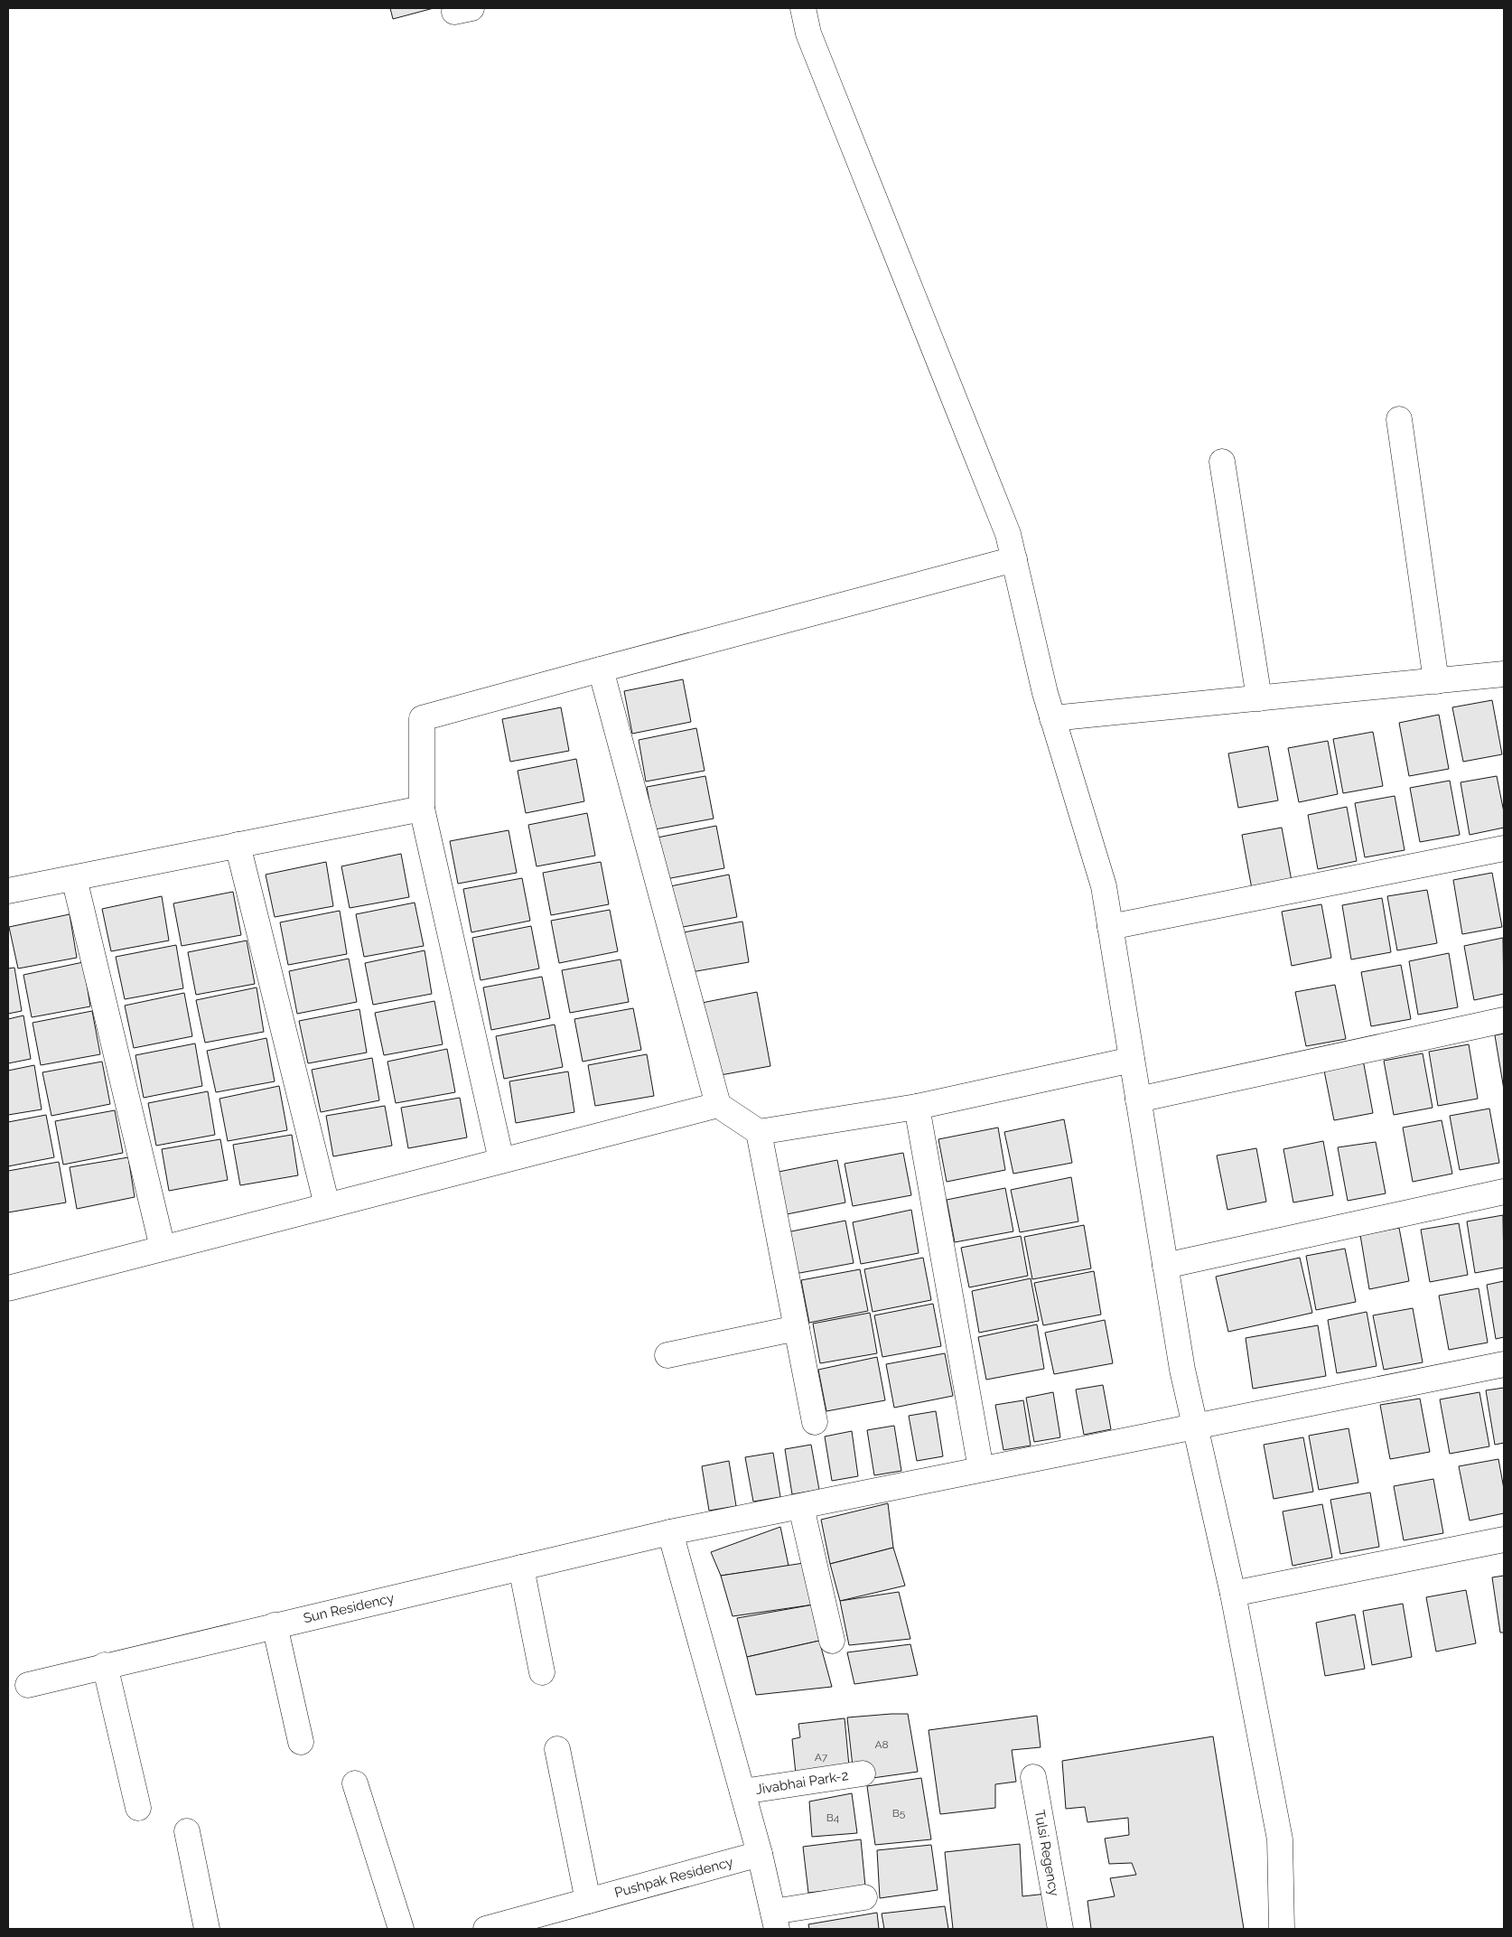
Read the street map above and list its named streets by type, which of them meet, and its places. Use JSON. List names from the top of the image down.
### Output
{
  "streets": {
    "street": [
      "Sun Residency",
      "Jivabhai Park-2",
      "Tulsi Regency",
      "Pushpak Residency"
    ]
  },
  "house_numbers": [
    "A8",
    "A7",
    "B5",
    "B4"
  ]
}
